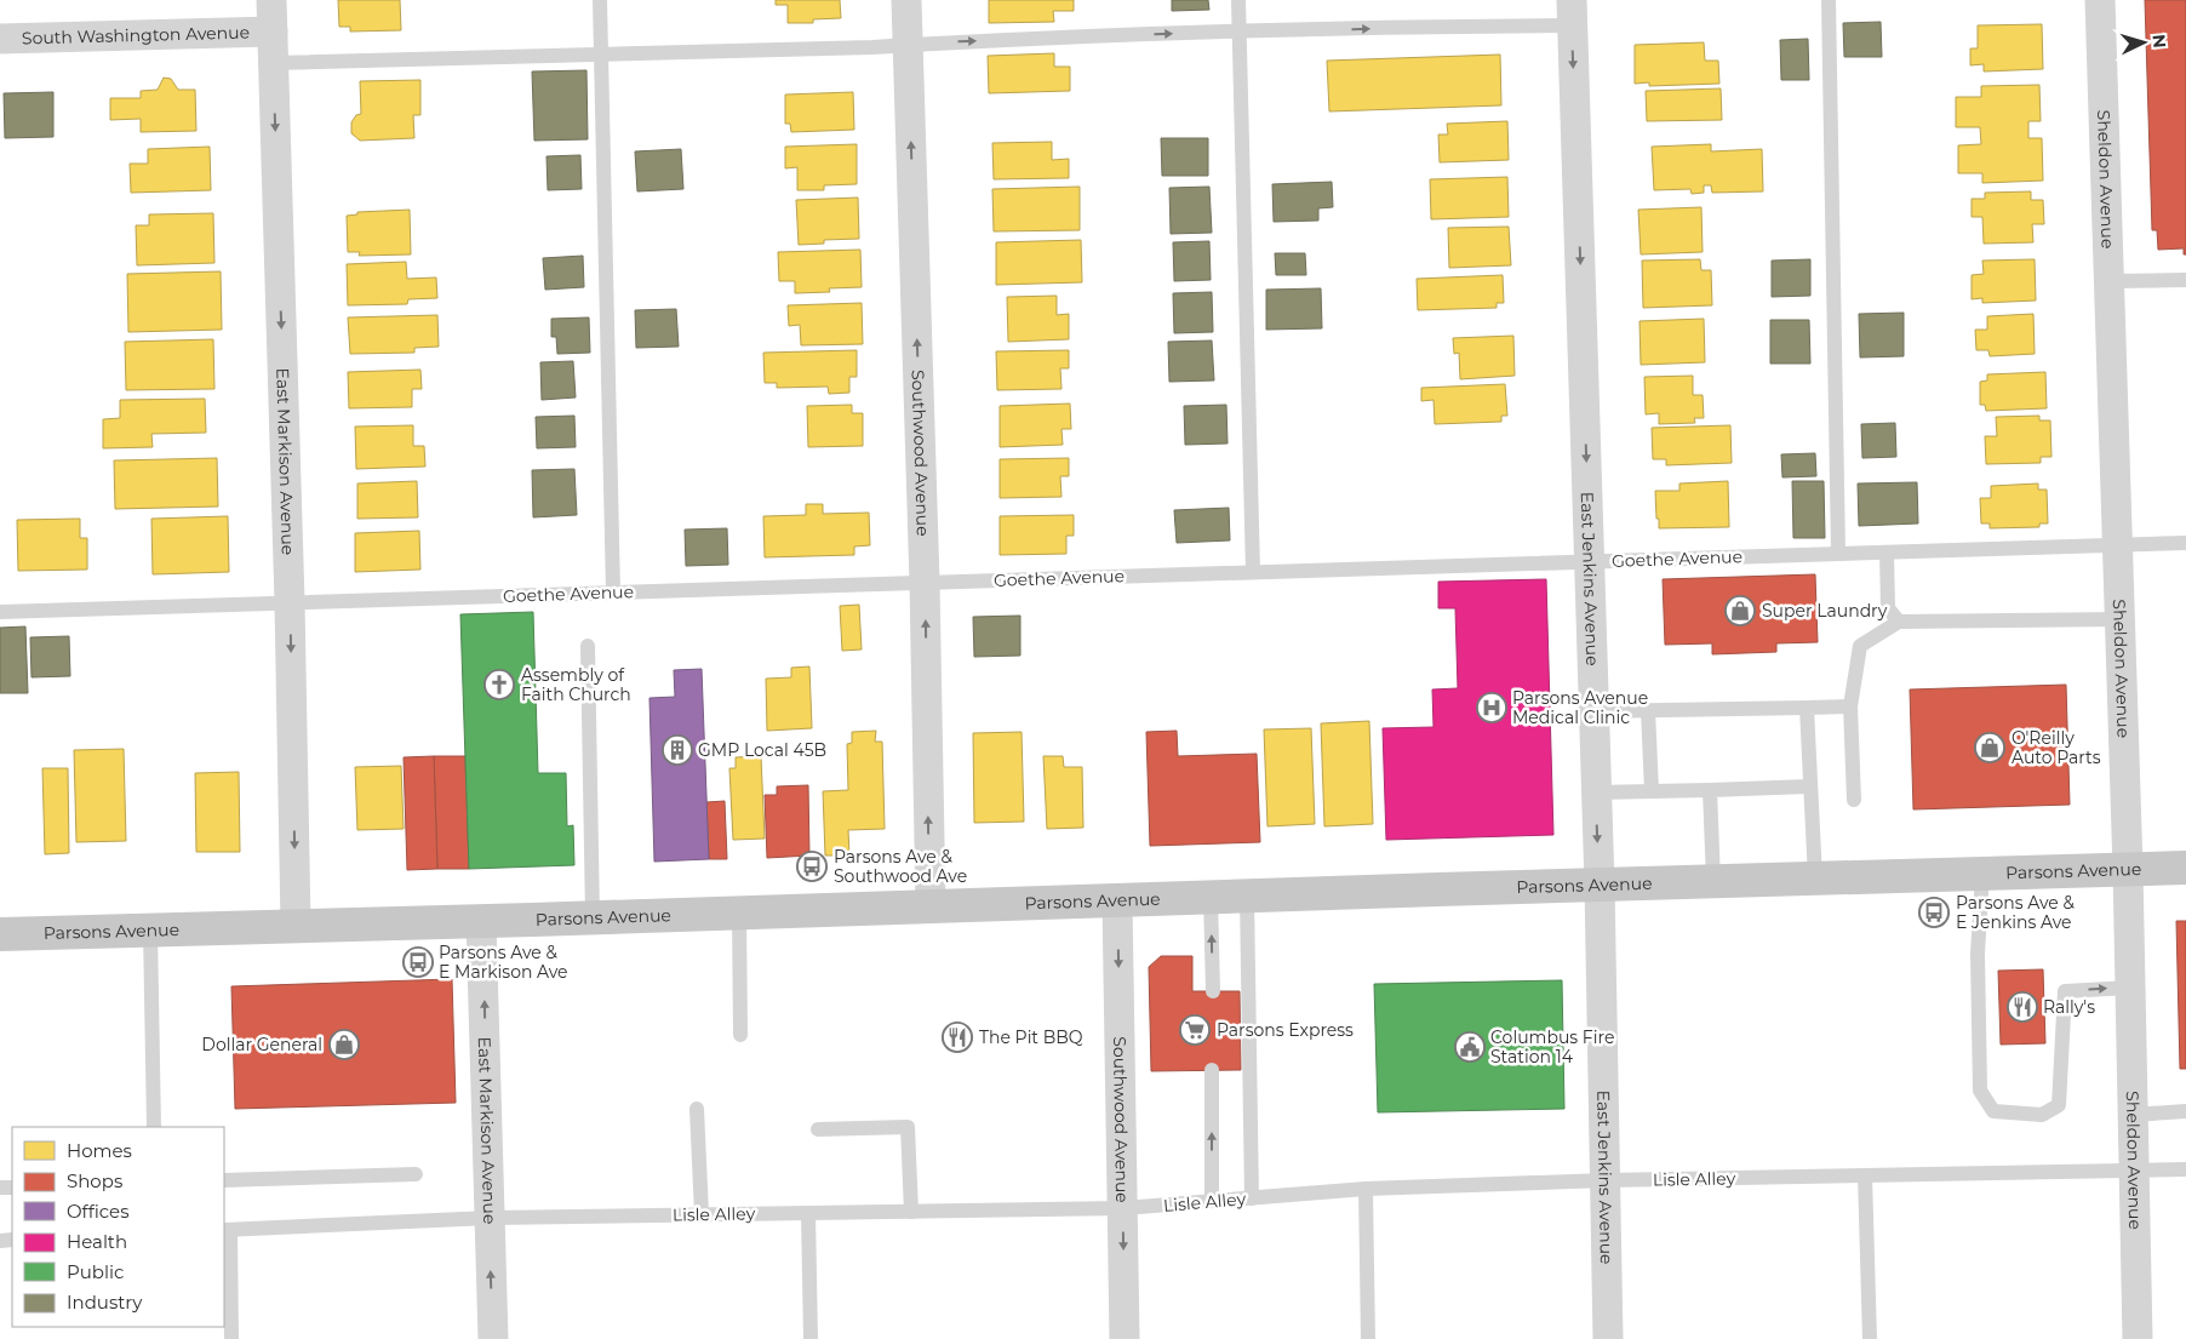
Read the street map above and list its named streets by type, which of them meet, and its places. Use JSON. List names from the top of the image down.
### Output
{
  "streets": {
    "main road": ["Parsons Avenue"],
    "street": [
      "South Washington Avenue",
      "Sheldon Avenue",
      "Southwood Avenue",
      "East Markison Avenue",
      "East Jenkins Avenue"
    ],
    "lane": ["Goethe Avenue", "Lisle Alley"]
  },
  "crossings": [
    ["South Washington Avenue", "East Markison Avenue"],
    ["Sheldon Avenue", "Goethe Avenue"],
    ["Sheldon Avenue", "Parsons Avenue"],
    ["Sheldon Avenue", "Lisle Alley"],
    ["Southwood Avenue", "Goethe Avenue"],
    ["Southwood Avenue", "Parsons Avenue"],
    ["Southwood Avenue", "Lisle Alley"],
    ["East Markison Avenue", "Goethe Avenue"],
    ["East Markison Avenue", "Parsons Avenue"],
    ["East Markison Avenue", "Lisle Alley"],
    ["Goethe Avenue", "East Jenkins Avenue"],
    ["East Jenkins Avenue", "Parsons Avenue"],
    ["East Jenkins Avenue", "Lisle Alley"]
  ],
  "one_way": ["East Jenkins Avenue"],
  "places": {
    "shop": ["Super Laundry", "O'Reilly Auto Parts", "Dollar General"],
    "church": ["Assembly of Faith Church"],
    "hospital": ["Parsons Avenue Medical Clinic"],
    "building": ["GMP Local 45B"],
    "bus stop": ["Parsons Ave & Southwood Ave", "Parsons Ave & E Jenkins Ave", "Parsons Ave & E Markison Ave"],
    "restaurant": ["Rally's", "The Pit BBQ"],
    "supermarket": ["Parsons Express"],
    "public building": ["Columbus Fire Station 14"]
  },
  "legend": [
    "Homes",
    "Shops",
    "Offices",
    "Health",
    "Public",
    "Industry"
  ],
  "north": "right"
}
